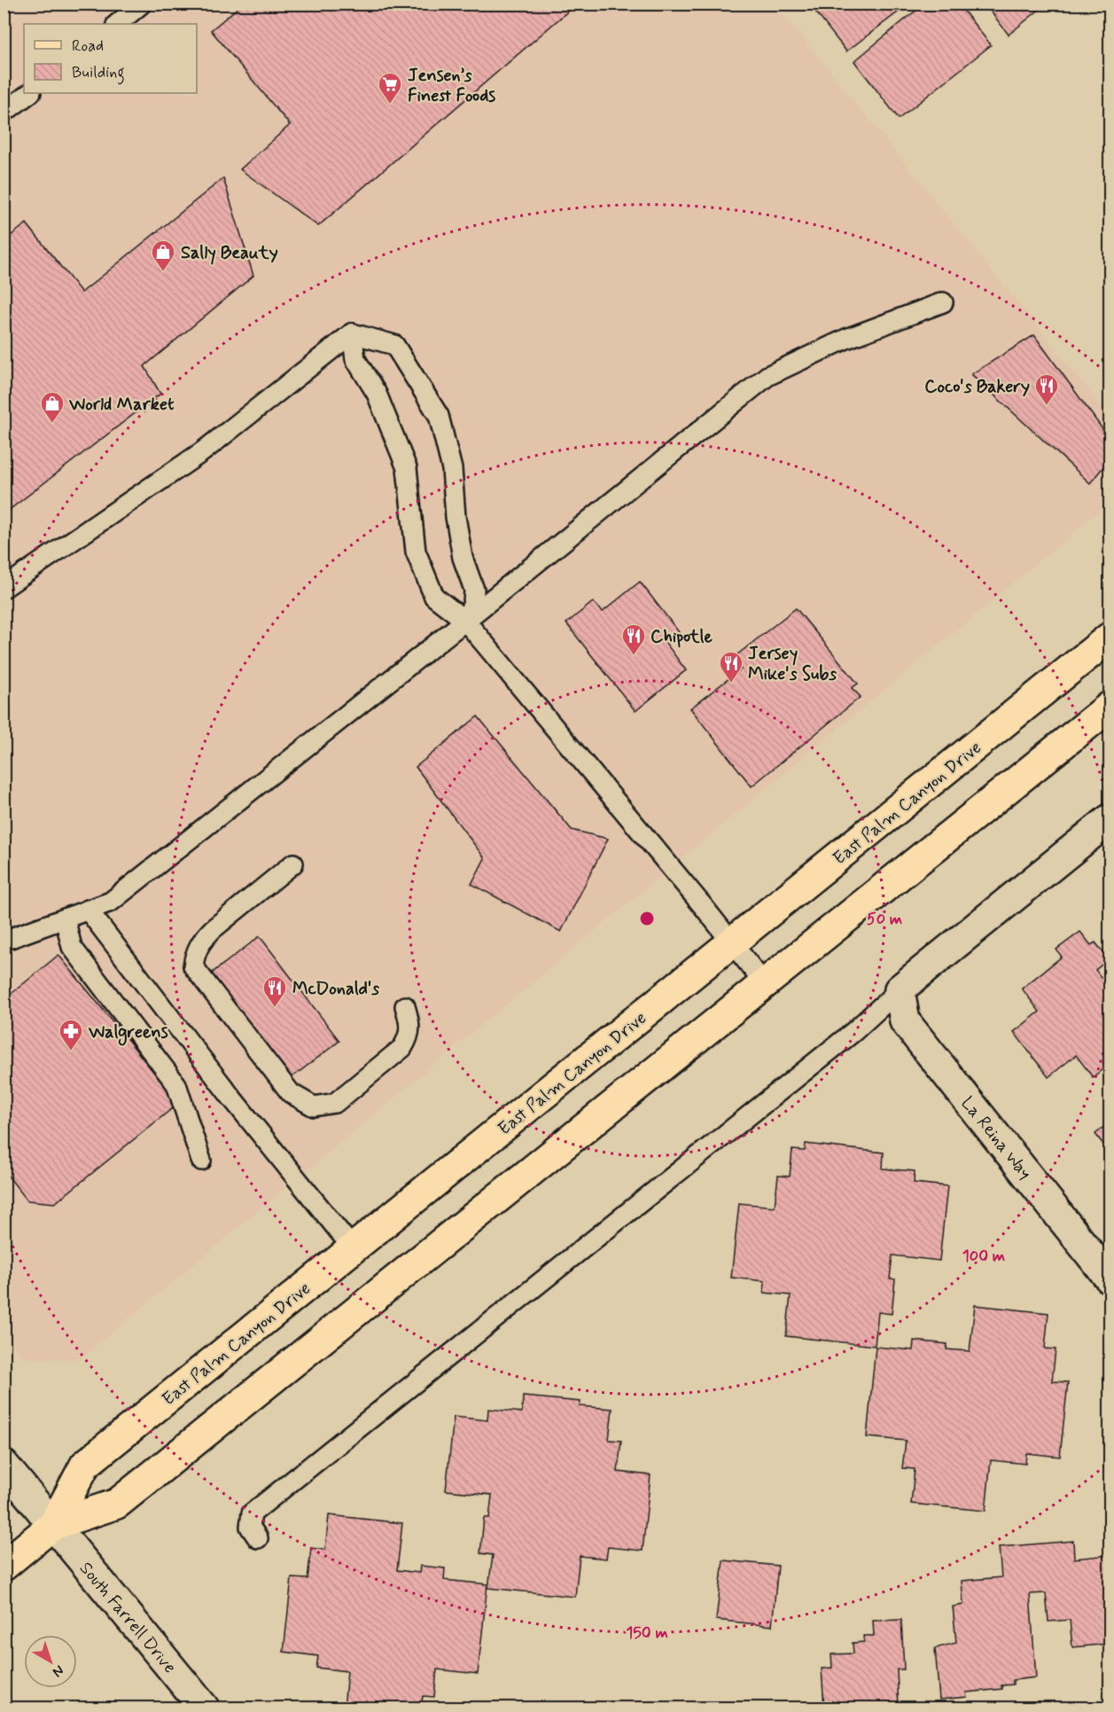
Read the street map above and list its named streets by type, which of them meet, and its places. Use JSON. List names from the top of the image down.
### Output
{
  "streets": {
    "main road": ["East Palm Canyon Drive"],
    "street": ["La Reina Way", "South Farrell Drive"]
  },
  "crossings": [
    ["East Palm Canyon Drive", "South Farrell Drive"]
  ],
  "places": {
    "supermarket": ["Jensen’s Finest Foods"],
    "shop": ["Sally Beauty", "World Market"],
    "restaurant": [
      "Coco's Bakery",
      "Chipotle",
      "Jersey Mike's Subs",
      "McDonald's"
    ],
    "pharmacy": ["Walgreens"]
  },
  "legend": ["Road", "Building"],
  "north": "bottom right",
  "rings": ["50 m", "100 m", "150 m"]
}
